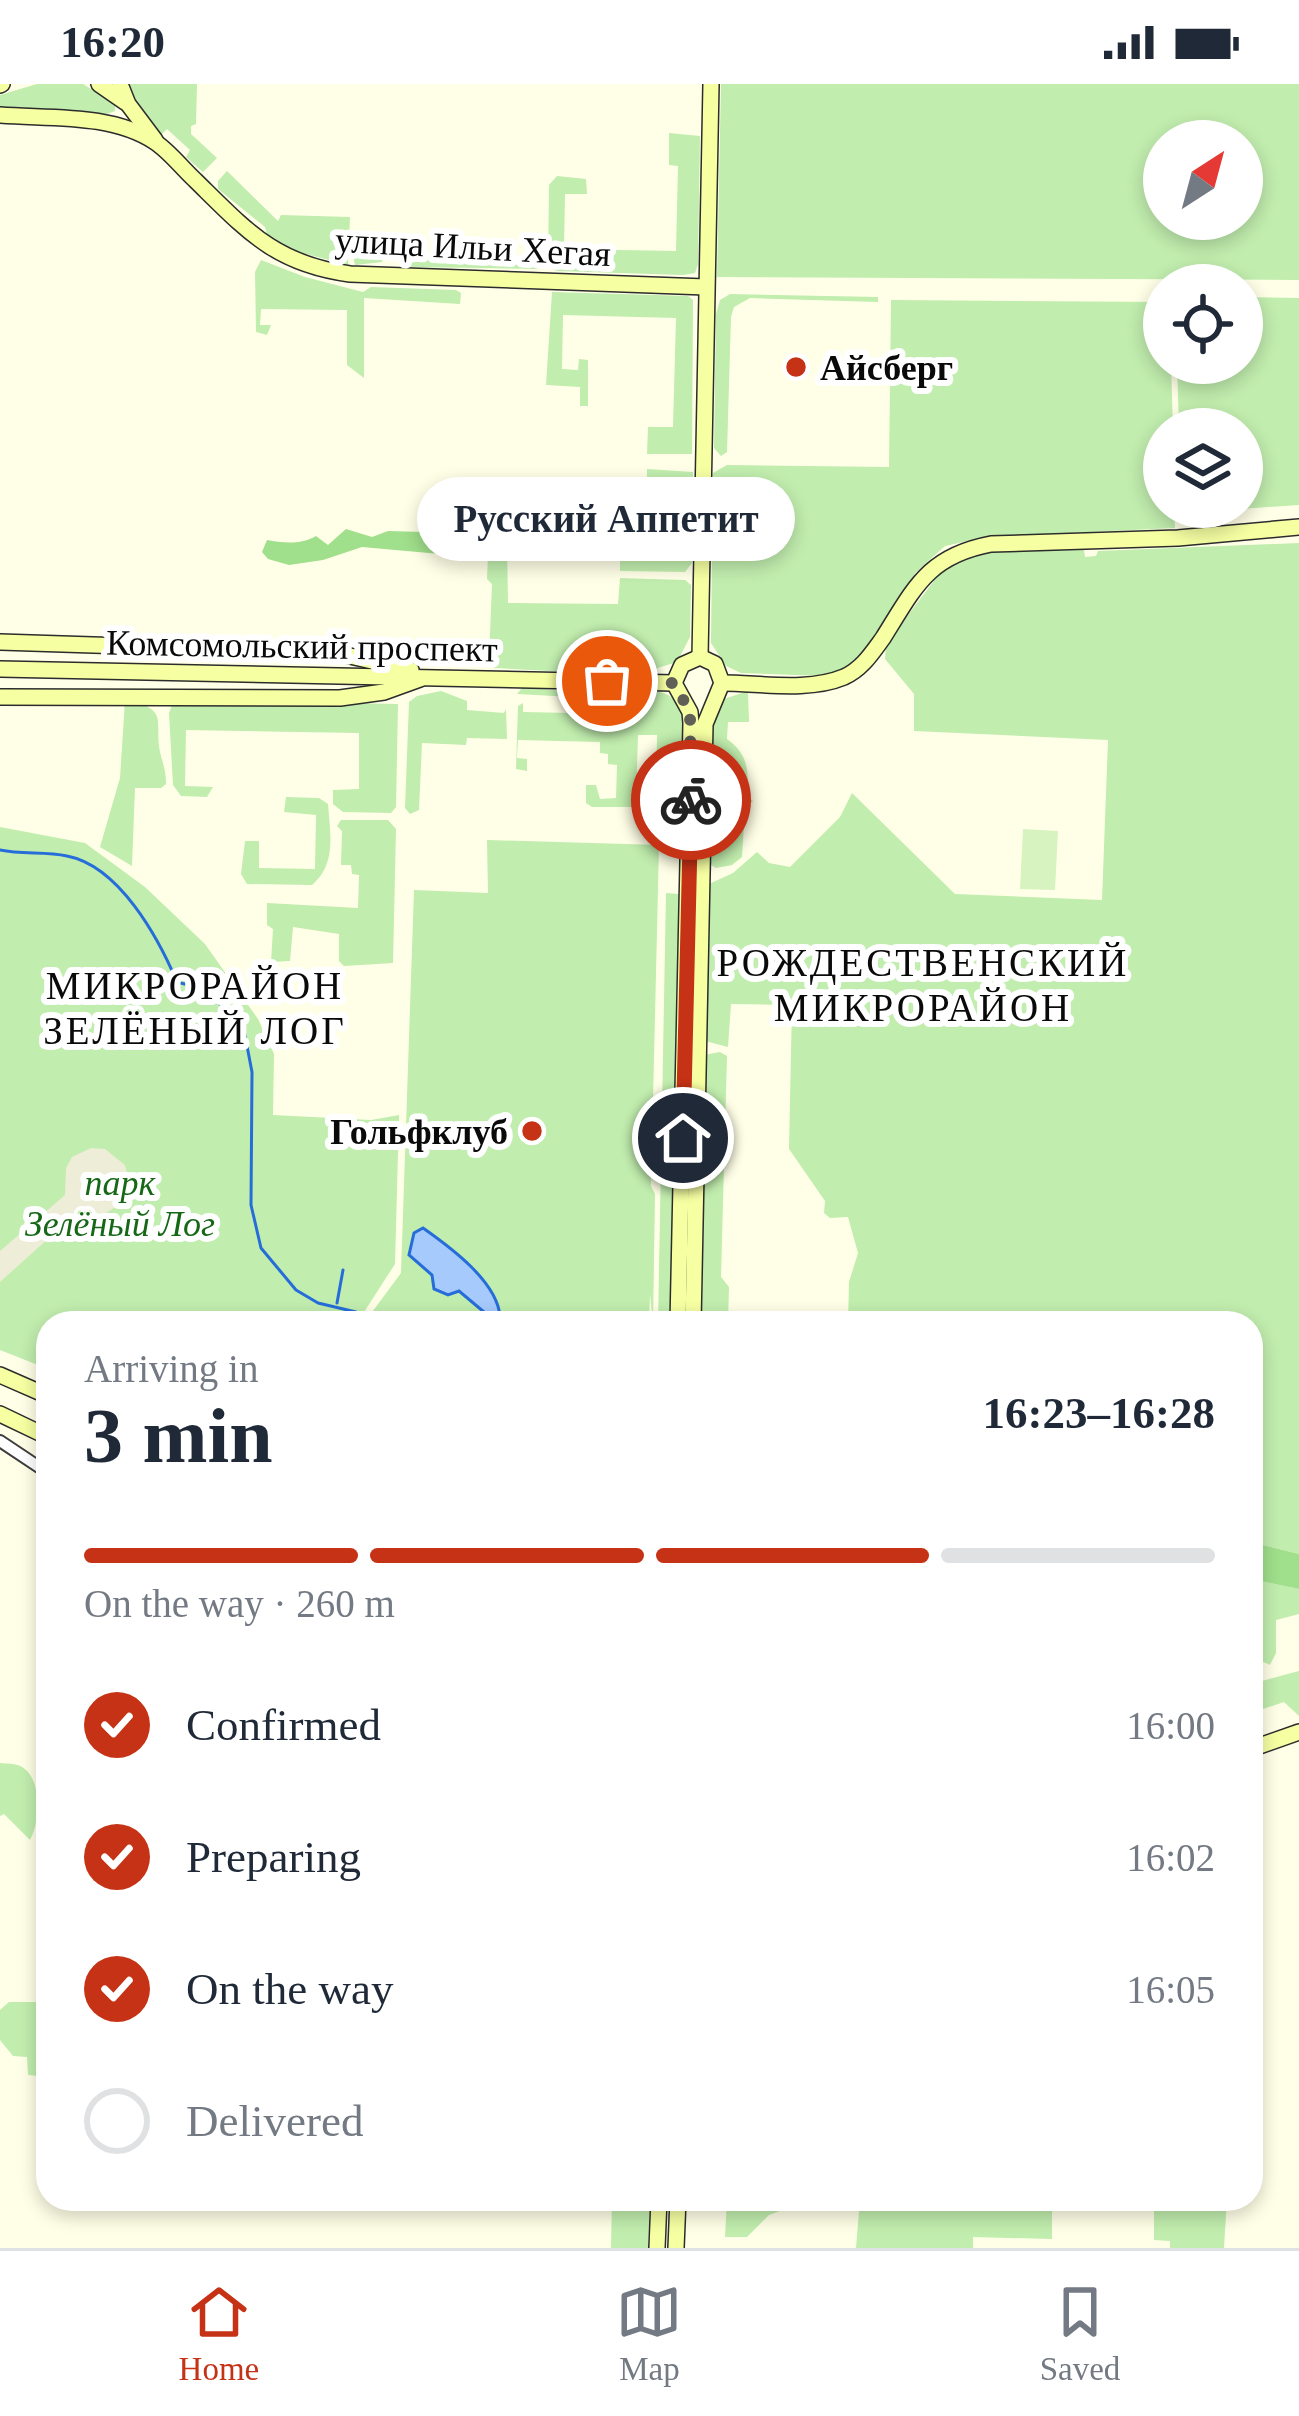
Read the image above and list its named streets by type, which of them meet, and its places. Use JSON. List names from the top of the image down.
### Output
{
  "streets": {
    "main road": ["улица Ильи Хегая", "Комсомольский проспект"]
  },
  "districts": ["РОЖДЕСТВЕНСКИЙ МИКРОРАЙОН", "МИКРОРАЙОН ЗЕЛЁНЫЙ ЛОГ"],
  "parks": ["парк Зелёный Лог"],
  "places": ["Айсберг", "Русский Аппетит", "Гольфклуб"],
  "north": "top right",
  "page": {
    "status": "16:20",
    "bubble": "Русский Аппетит",
    "heading": ["3 min", "Arriving in", "16:23–16:28"],
    "bar": "On the way · 260 m",
    "list": [
      ["Confirmed", "16:00"],
      ["Preparing", "16:02"],
      ["On the way", "16:05"],
      "Delivered"
    ],
    "tabs": ["Home", "Map", "Saved"]
  }
}
